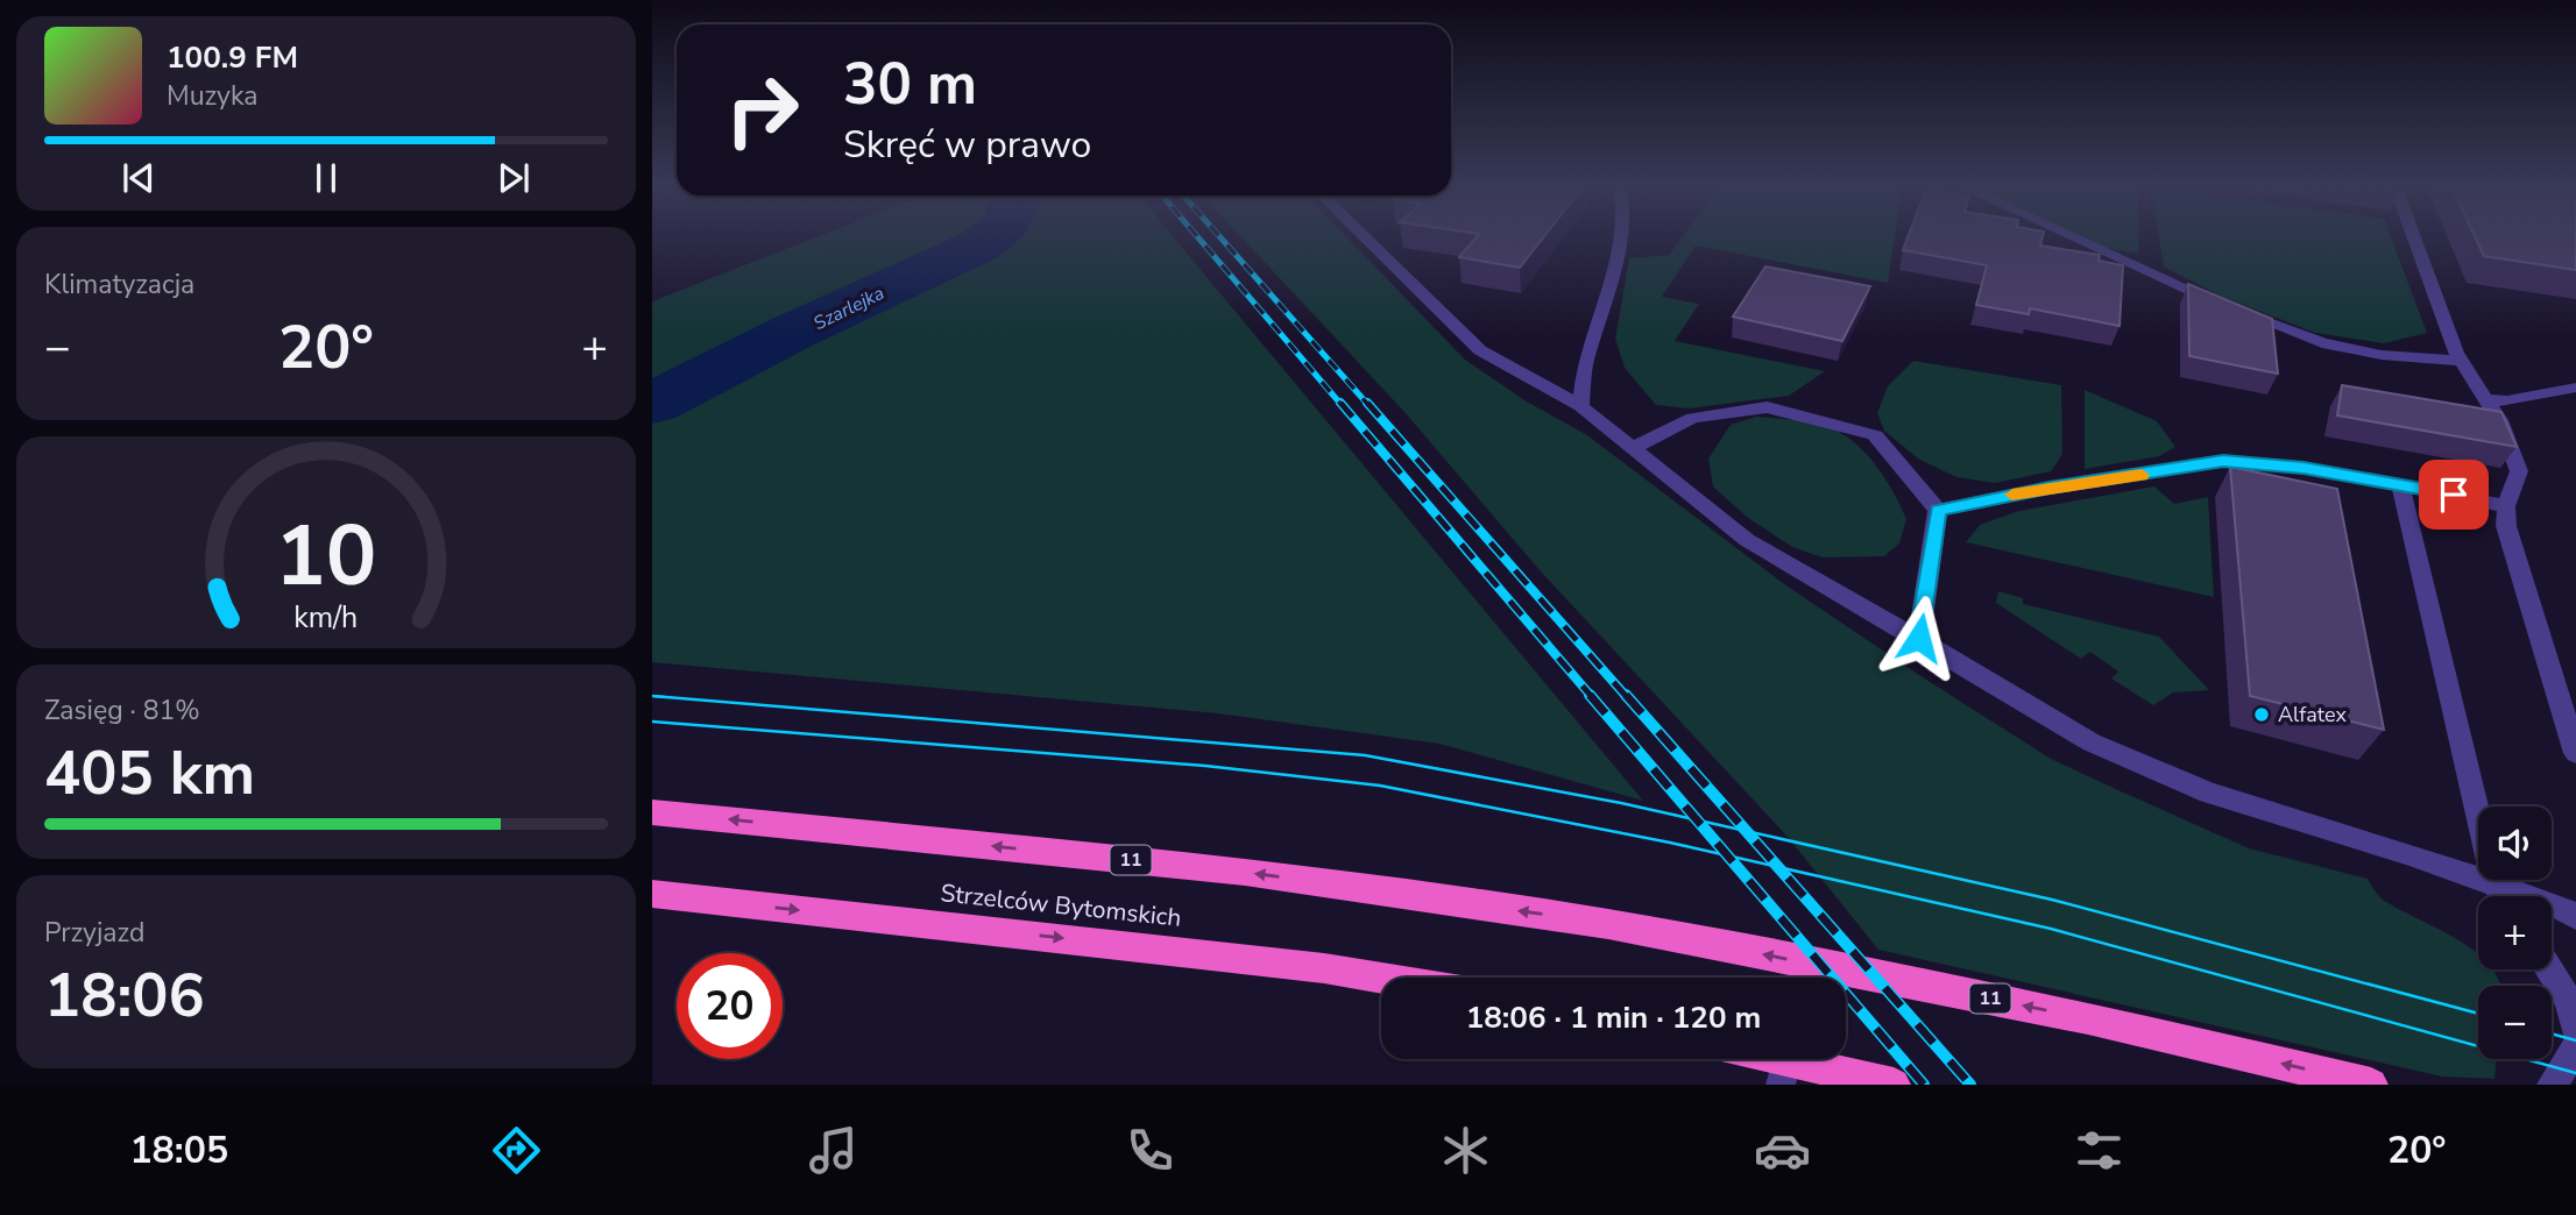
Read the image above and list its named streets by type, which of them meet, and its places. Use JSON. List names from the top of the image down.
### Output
{
  "streets": {
    "highway": ["11", "Strzelców Bytomskich"]
  },
  "water": ["Szarlejka"],
  "places": ["Alfatex"],
  "page": {
    "turn": ["30 m", "Skręć w prawo"],
    "song": ["100.9 FM", "Muzyka"],
    "tile": [
      "Klimatyzacja",
      ["Zasięg · 81%", "405 km"],
      ["Przyjazd", "18:06"]
    ],
    "heat": ["−", "20°", "+"],
    "map_buttons": ["+", "−"],
    "limit": "20",
    "trip": "18:06 · 1 min · 120 m",
    "tabs": ["18:05", "20°"],
    "gauge": ["10", "km/h"]
  }
}
